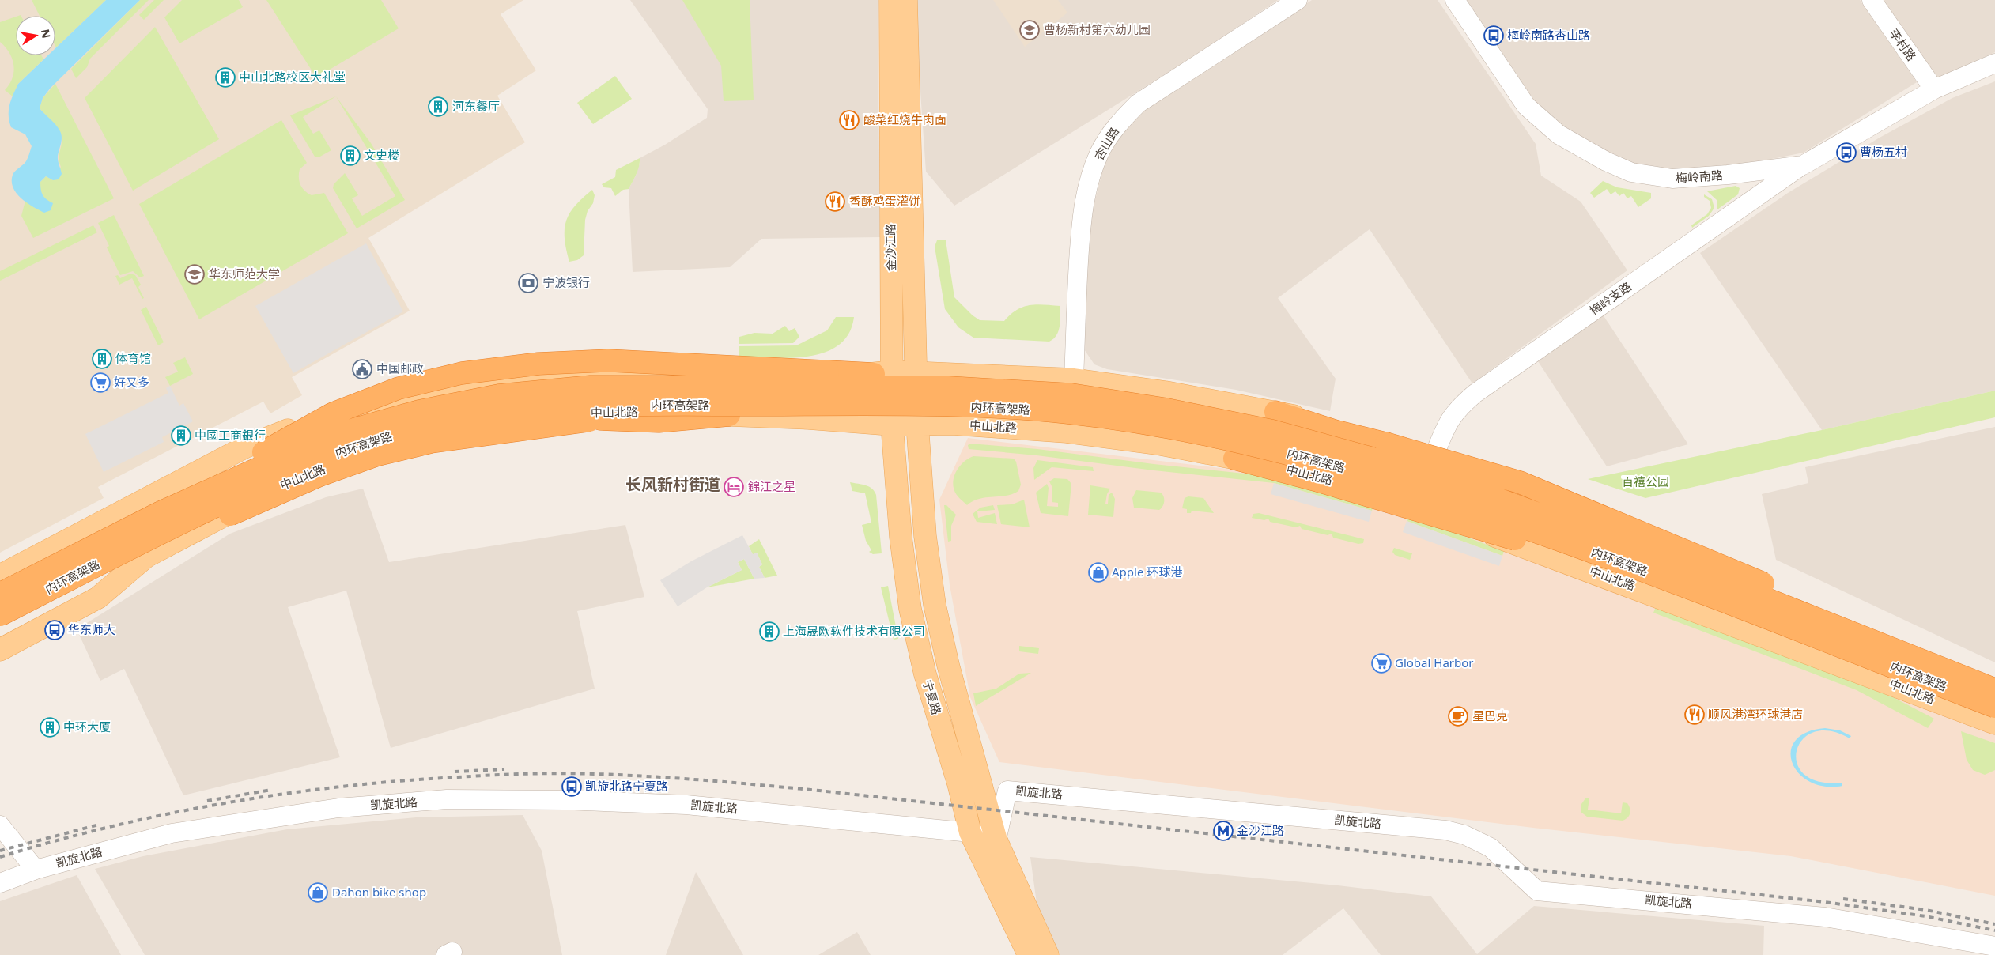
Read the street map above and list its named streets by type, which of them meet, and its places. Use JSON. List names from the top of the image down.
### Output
{
  "streets": {
    "highway": ["内环高架路"],
    "main road": ["金沙江路", "中山北路", "宁夏路"],
    "street": [
      "李村路",
      "杏山路",
      "梅岭南路",
      "梅岭支路",
      "凯旋北路"
    ]
  },
  "crossings": [
    ["李村路", "梅岭南路"],
    ["梅岭南路", "梅岭支路"],
    ["金沙江路", "中山北路"],
    ["金沙江路", "宁夏路"],
    ["中山北路", "宁夏路"],
    ["宁夏路", "凯旋北路"]
  ],
  "districts": ["长风新村街道"],
  "parks": ["百禧公园"],
  "places": {
    "school or university": ["曹杨新村第六幼儿园", "华东师范大学"],
    "bus stop": [
      "梅岭南路杏山路",
      "曹杨五村",
      "华东师大",
      "凯旋北路宁夏路"
    ],
    "building": [
      "中山北路校区大礼堂",
      "河东餐厅",
      "文史楼",
      "体育馆",
      "中國工商銀行",
      "上海晟欧软件技术有限公司",
      "中环大厦"
    ],
    "restaurant": ["酸菜红烧牛肉面", "香酥鸡蛋灌饼", "顺风港湾环球港店"],
    "bank": ["宁波银行"],
    "public building": ["中国邮政"],
    "supermarket": ["好又多", "Global Harbor"],
    "hotel": ["錦江之星"],
    "shop": ["Apple 环球港", "Dahon bike shop"],
    "cafe": ["星巴克"],
    "metro station": ["金沙江路"]
  },
  "north": "right"
}
